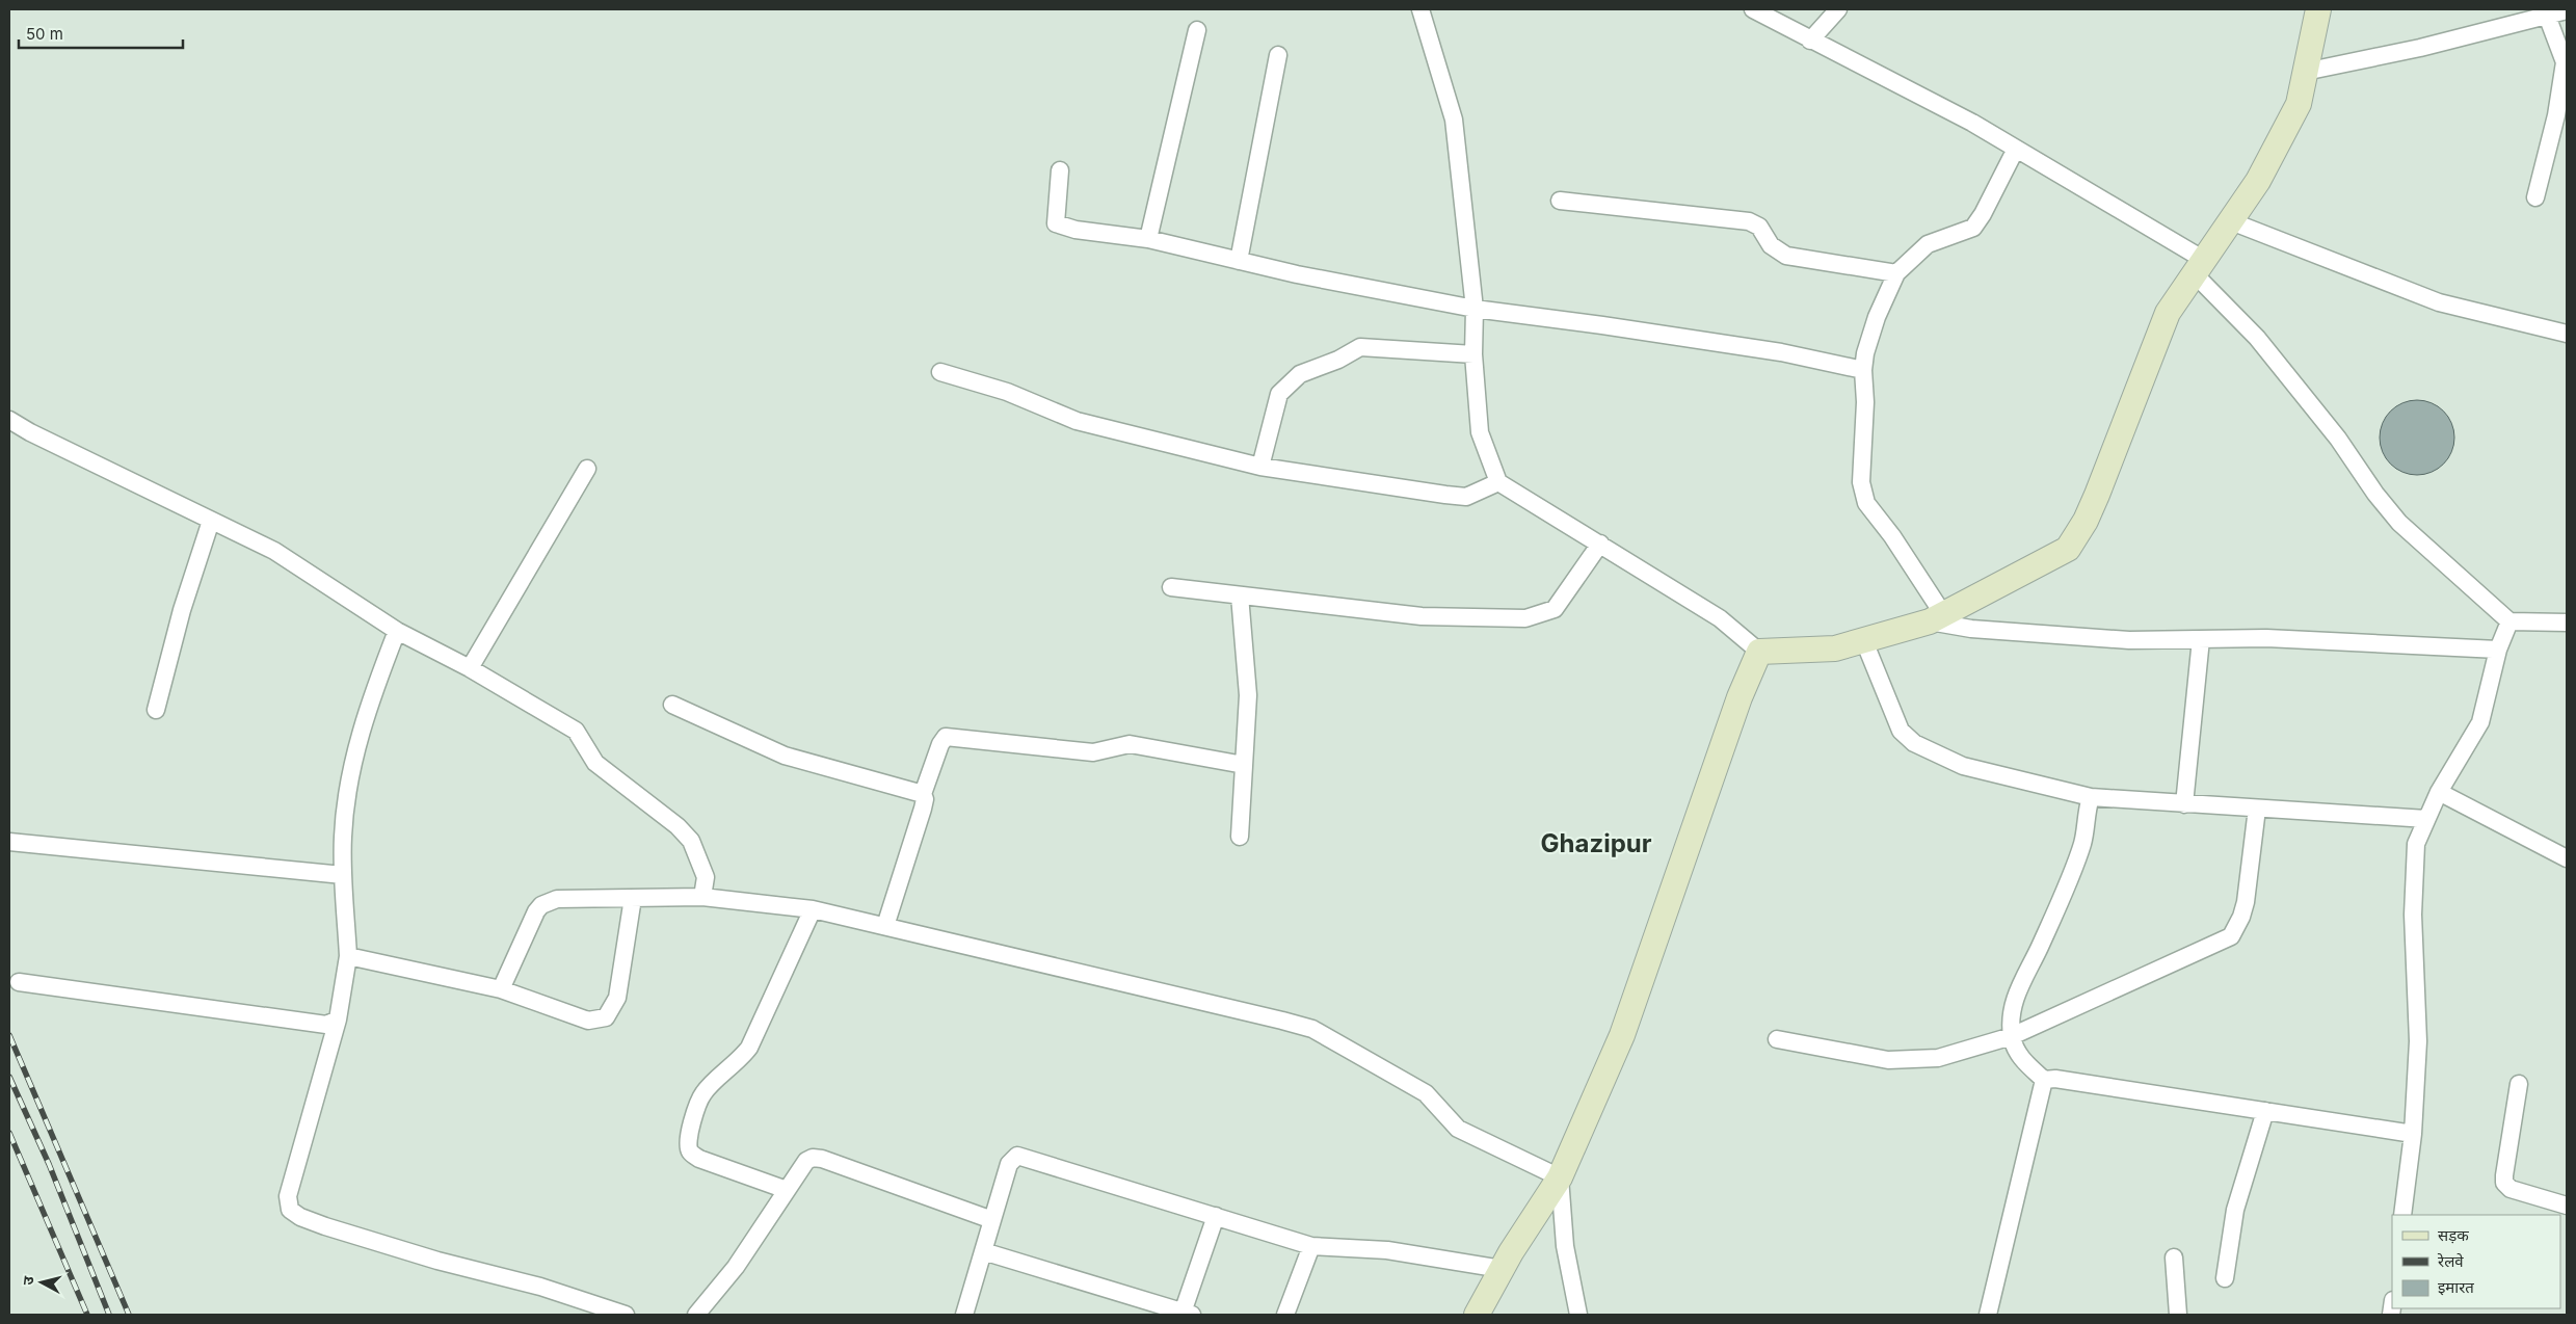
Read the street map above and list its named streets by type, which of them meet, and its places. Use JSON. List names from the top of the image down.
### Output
{
  "districts": ["Ghazipur"],
  "legend": ["सड़क", "रेलवे", "इमारत"],
  "scale_bar": "50 m",
  "north": "left"
}
